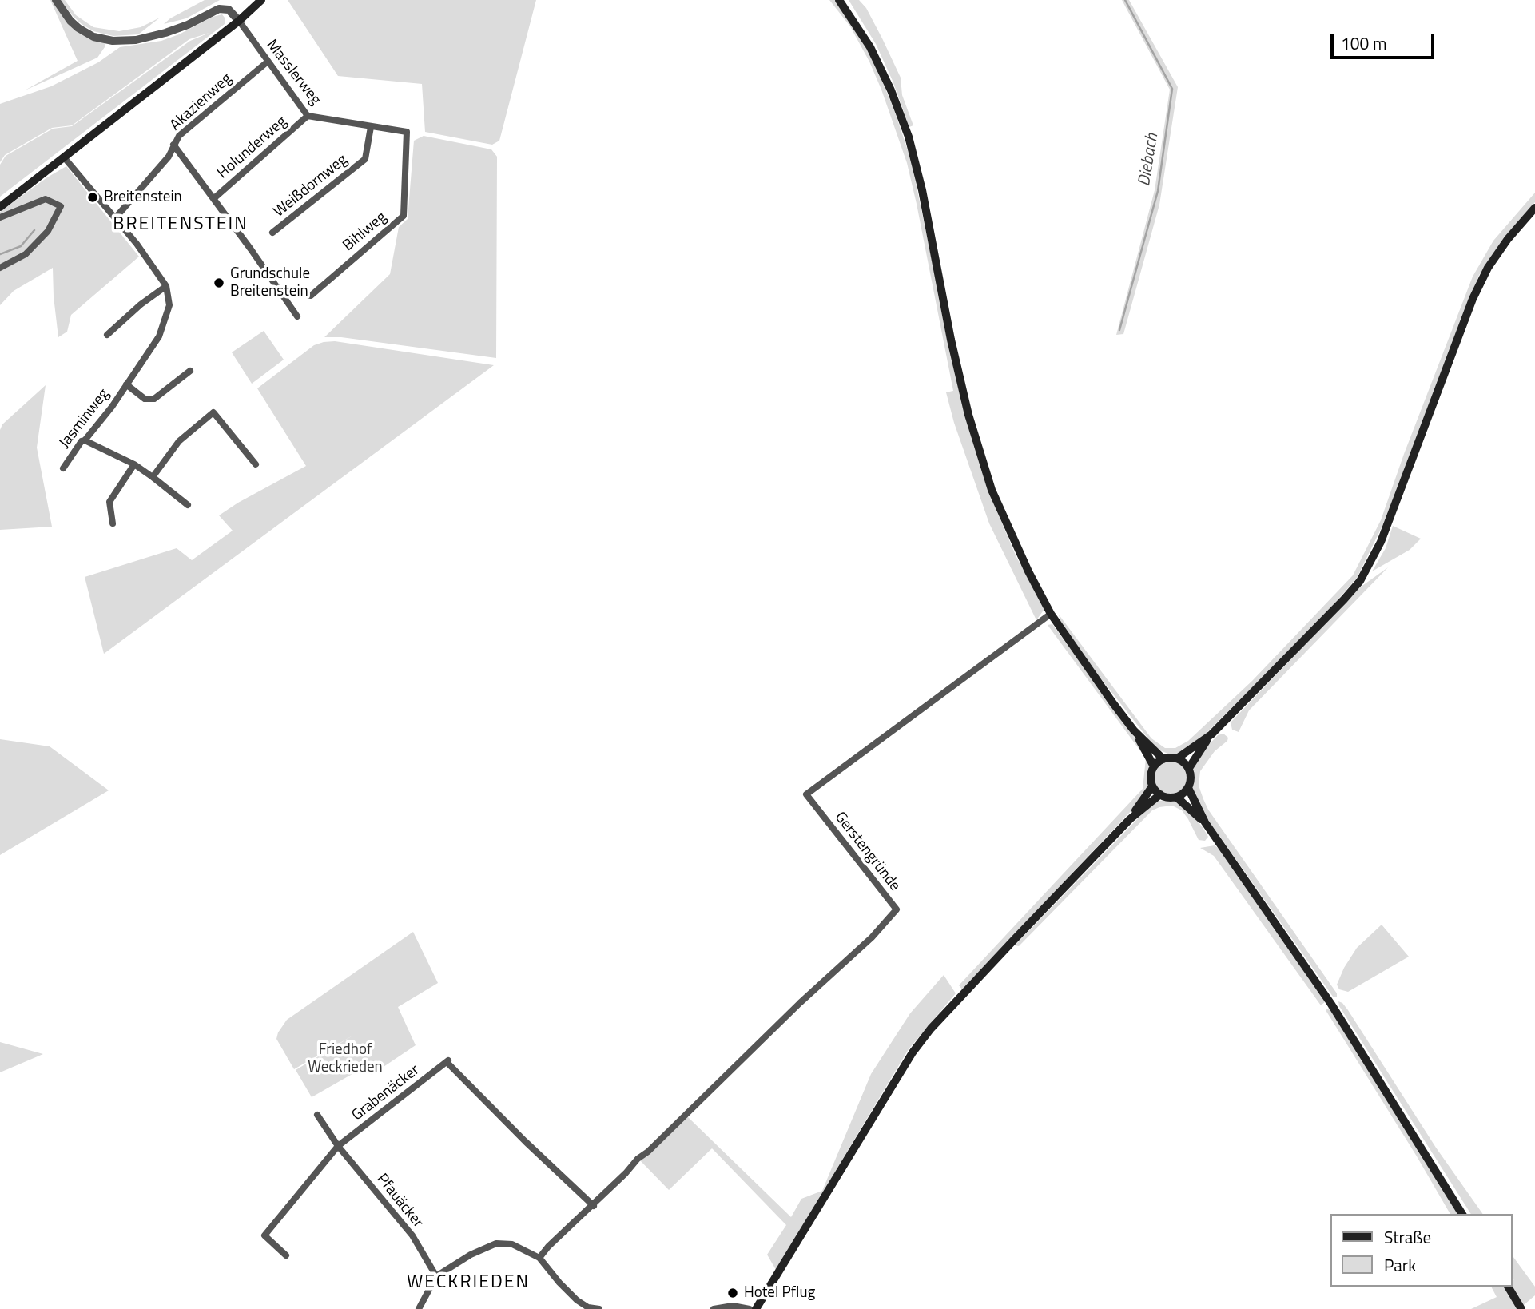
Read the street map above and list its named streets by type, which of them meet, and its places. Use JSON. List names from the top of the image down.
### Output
{
  "streets": {
    "street": [
      "Masslerweg",
      "Akazienweg",
      "Holunderweg",
      "Weißdornweg",
      "Bihlweg",
      "Jasminweg",
      "Gerstengründe",
      "Grabenäcker",
      "Pfauäcker"
    ]
  },
  "crossings": [
    ["Masslerweg", "Akazienweg"],
    ["Masslerweg", "Holunderweg"],
    ["Masslerweg", "Weißdornweg"],
    ["Masslerweg", "Bihlweg"],
    ["Gerstengründe", "Grabenäcker"],
    ["Grabenäcker", "Pfauäcker"]
  ],
  "districts": ["BREITENSTEIN", "WECKRIEDEN"],
  "water": ["Diebach"],
  "parks": ["Friedhof Weckrieden"],
  "places": ["Breitenstein", "Grundschule Breitenstein", "Hotel Pflug"],
  "legend": ["Straße", "Park"],
  "scale_bar": "100 m"
}
